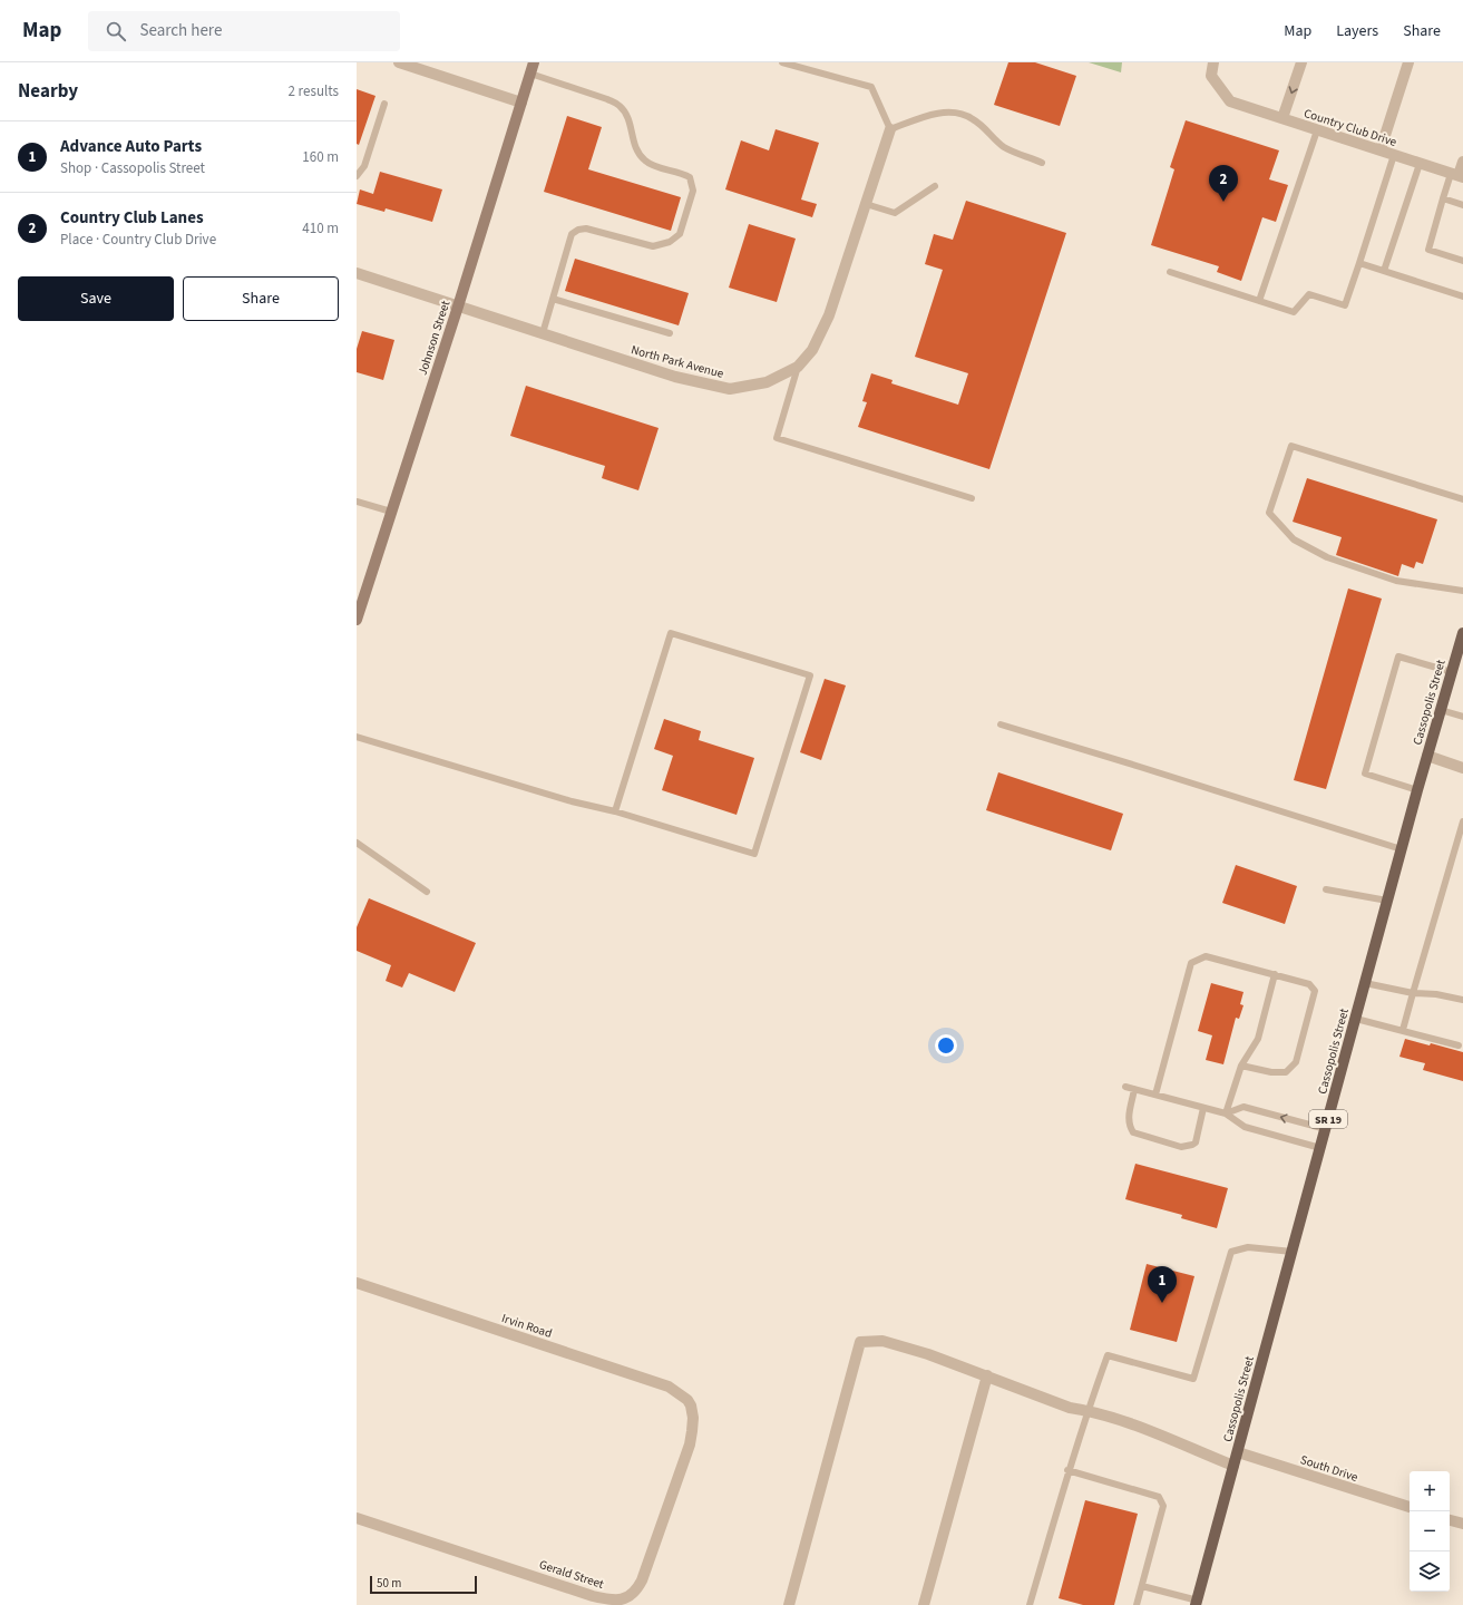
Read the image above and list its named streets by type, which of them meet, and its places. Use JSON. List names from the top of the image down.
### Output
{
  "streets": {
    "main road": ["Cassopolis Street", "SR 19"],
    "street": [
      "Country Club Drive",
      "Johnson Street",
      "North Park Avenue",
      "Irvin Road",
      "South Drive",
      "Gerald Street"
    ]
  },
  "crossings": [
    ["Johnson Street", "North Park Avenue"],
    ["Cassopolis Street", "South Drive"],
    ["Irvin Road", "Gerald Street"]
  ],
  "scale_bar": "50 m",
  "page": {
    "header": "Map",
    "search": "Search here",
    "nav": ["Map", "Layers", "Share"],
    "heading": ["Nearby", "2 results"],
    "list": [
      {
        "mark": "1",
        "name": "Advance Auto Parts",
        "note": "Shop · Cassopolis Street",
        "value": "160 m"
      },
      {
        "mark": "2",
        "name": "Country Club Lanes",
        "note": "Place · Country Club Drive",
        "value": "410 m"
      }
    ],
    "pins": ["2", "1"],
    "buttons": ["Save", "Share"],
    "map_buttons": ["+", "−"],
    "scale": "50 m"
  }
}
